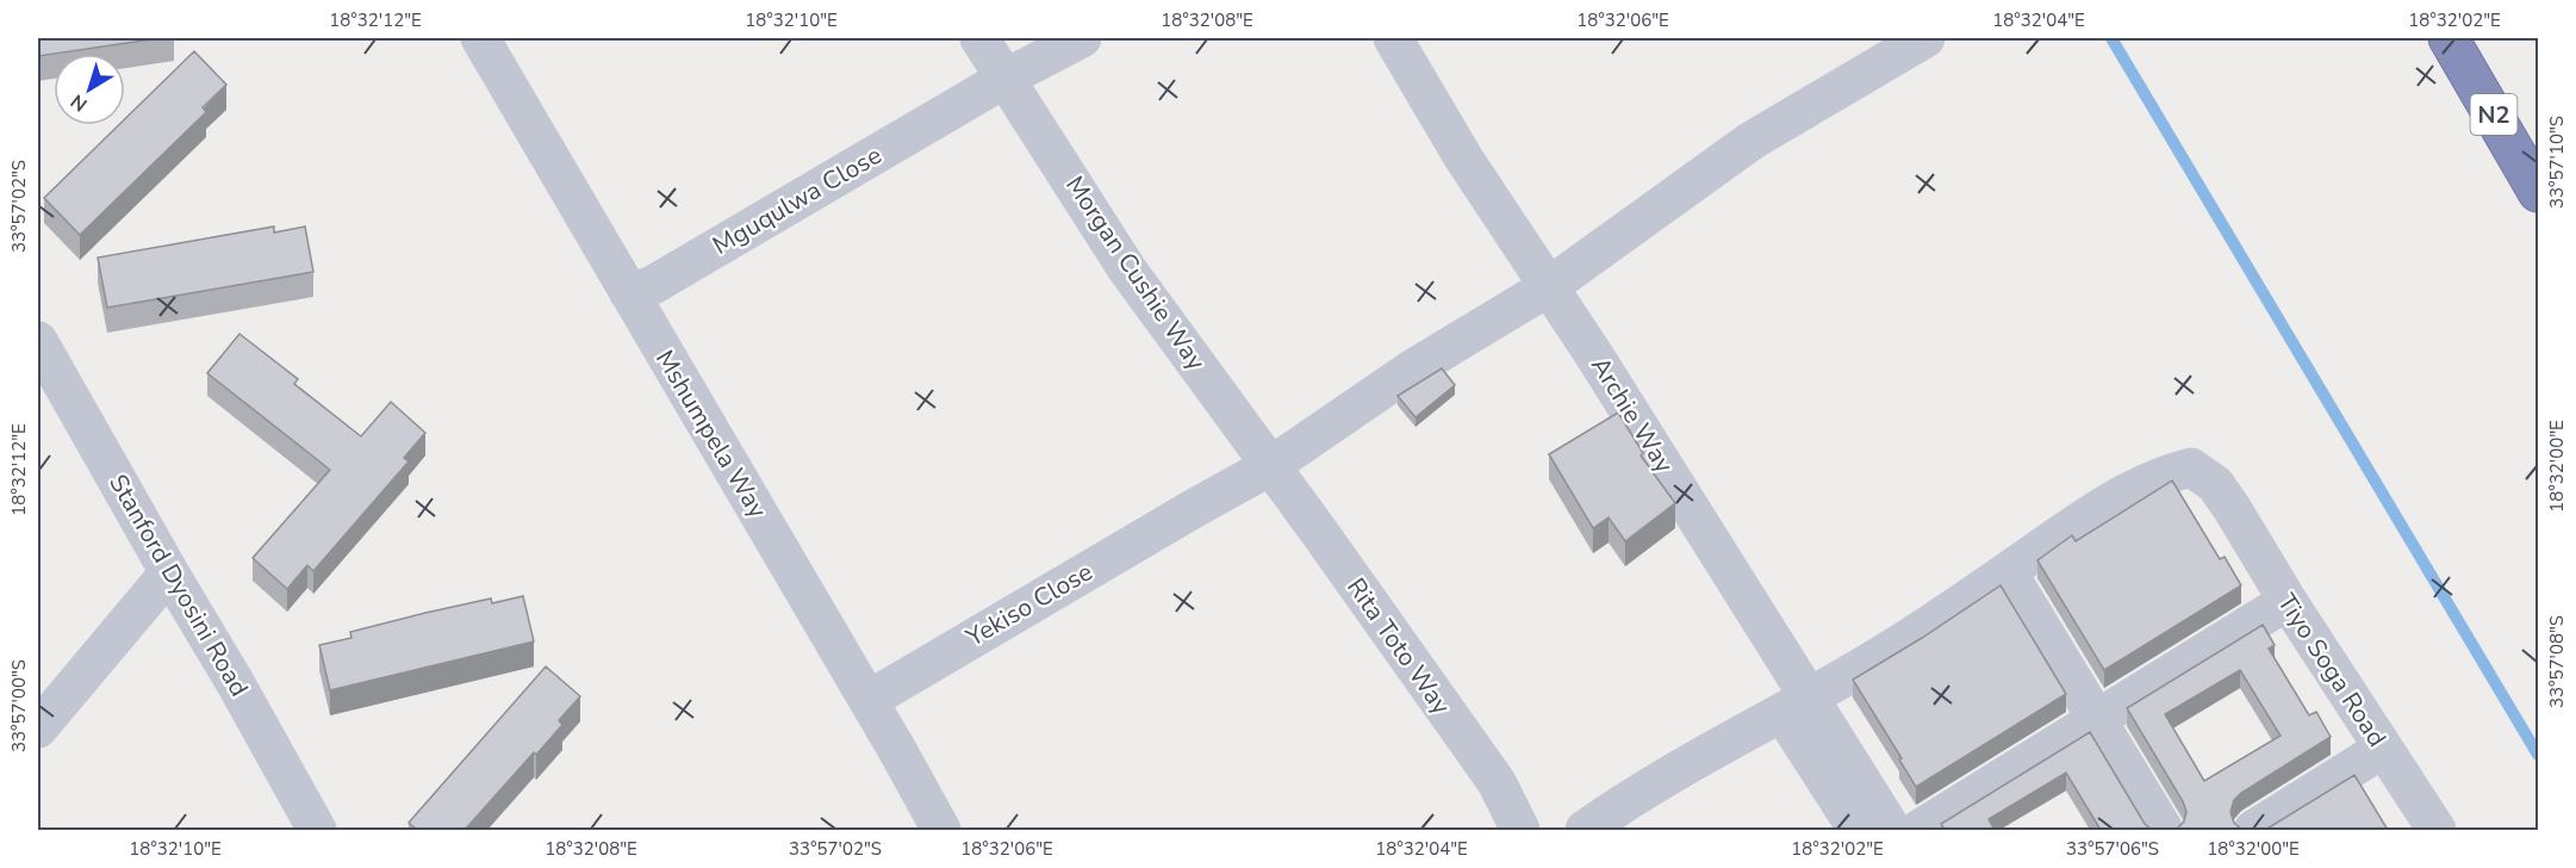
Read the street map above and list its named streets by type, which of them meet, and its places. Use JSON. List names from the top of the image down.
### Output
{
  "streets": {
    "highway": ["N2"],
    "street": [
      "Mguqulwa Close",
      "Morgan Cushie Way",
      "Archie Way",
      "Mshumpela Way",
      "Stanford Dyosini Road",
      "Yekiso Close",
      "Rita Toto Way",
      "Tiyo Soga Road"
    ]
  },
  "crossings": [
    ["Mguqulwa Close", "Morgan Cushie Way"],
    ["Mguqulwa Close", "Mshumpela Way"],
    ["Morgan Cushie Way", "Yekiso Close"],
    ["Morgan Cushie Way", "Rita Toto Way"],
    ["Archie Way", "Yekiso Close"],
    ["Archie Way", "Tiyo Soga Road"],
    ["Mshumpela Way", "Yekiso Close"],
    ["Yekiso Close", "Rita Toto Way"]
  ],
  "north": "bottom left",
  "coordinates": [
    "18°32'12\"E",
    "18°32'10\"E",
    "18°32'08\"E",
    "18°32'06\"E",
    "18°32'04\"E",
    "18°32'02\"E",
    "33°57'10\"S",
    "33°57'02\"S",
    "18°32'00\"E",
    "33°57'08\"S",
    "33°57'00\"S",
    "33°57'06\"S"
  ]
}
